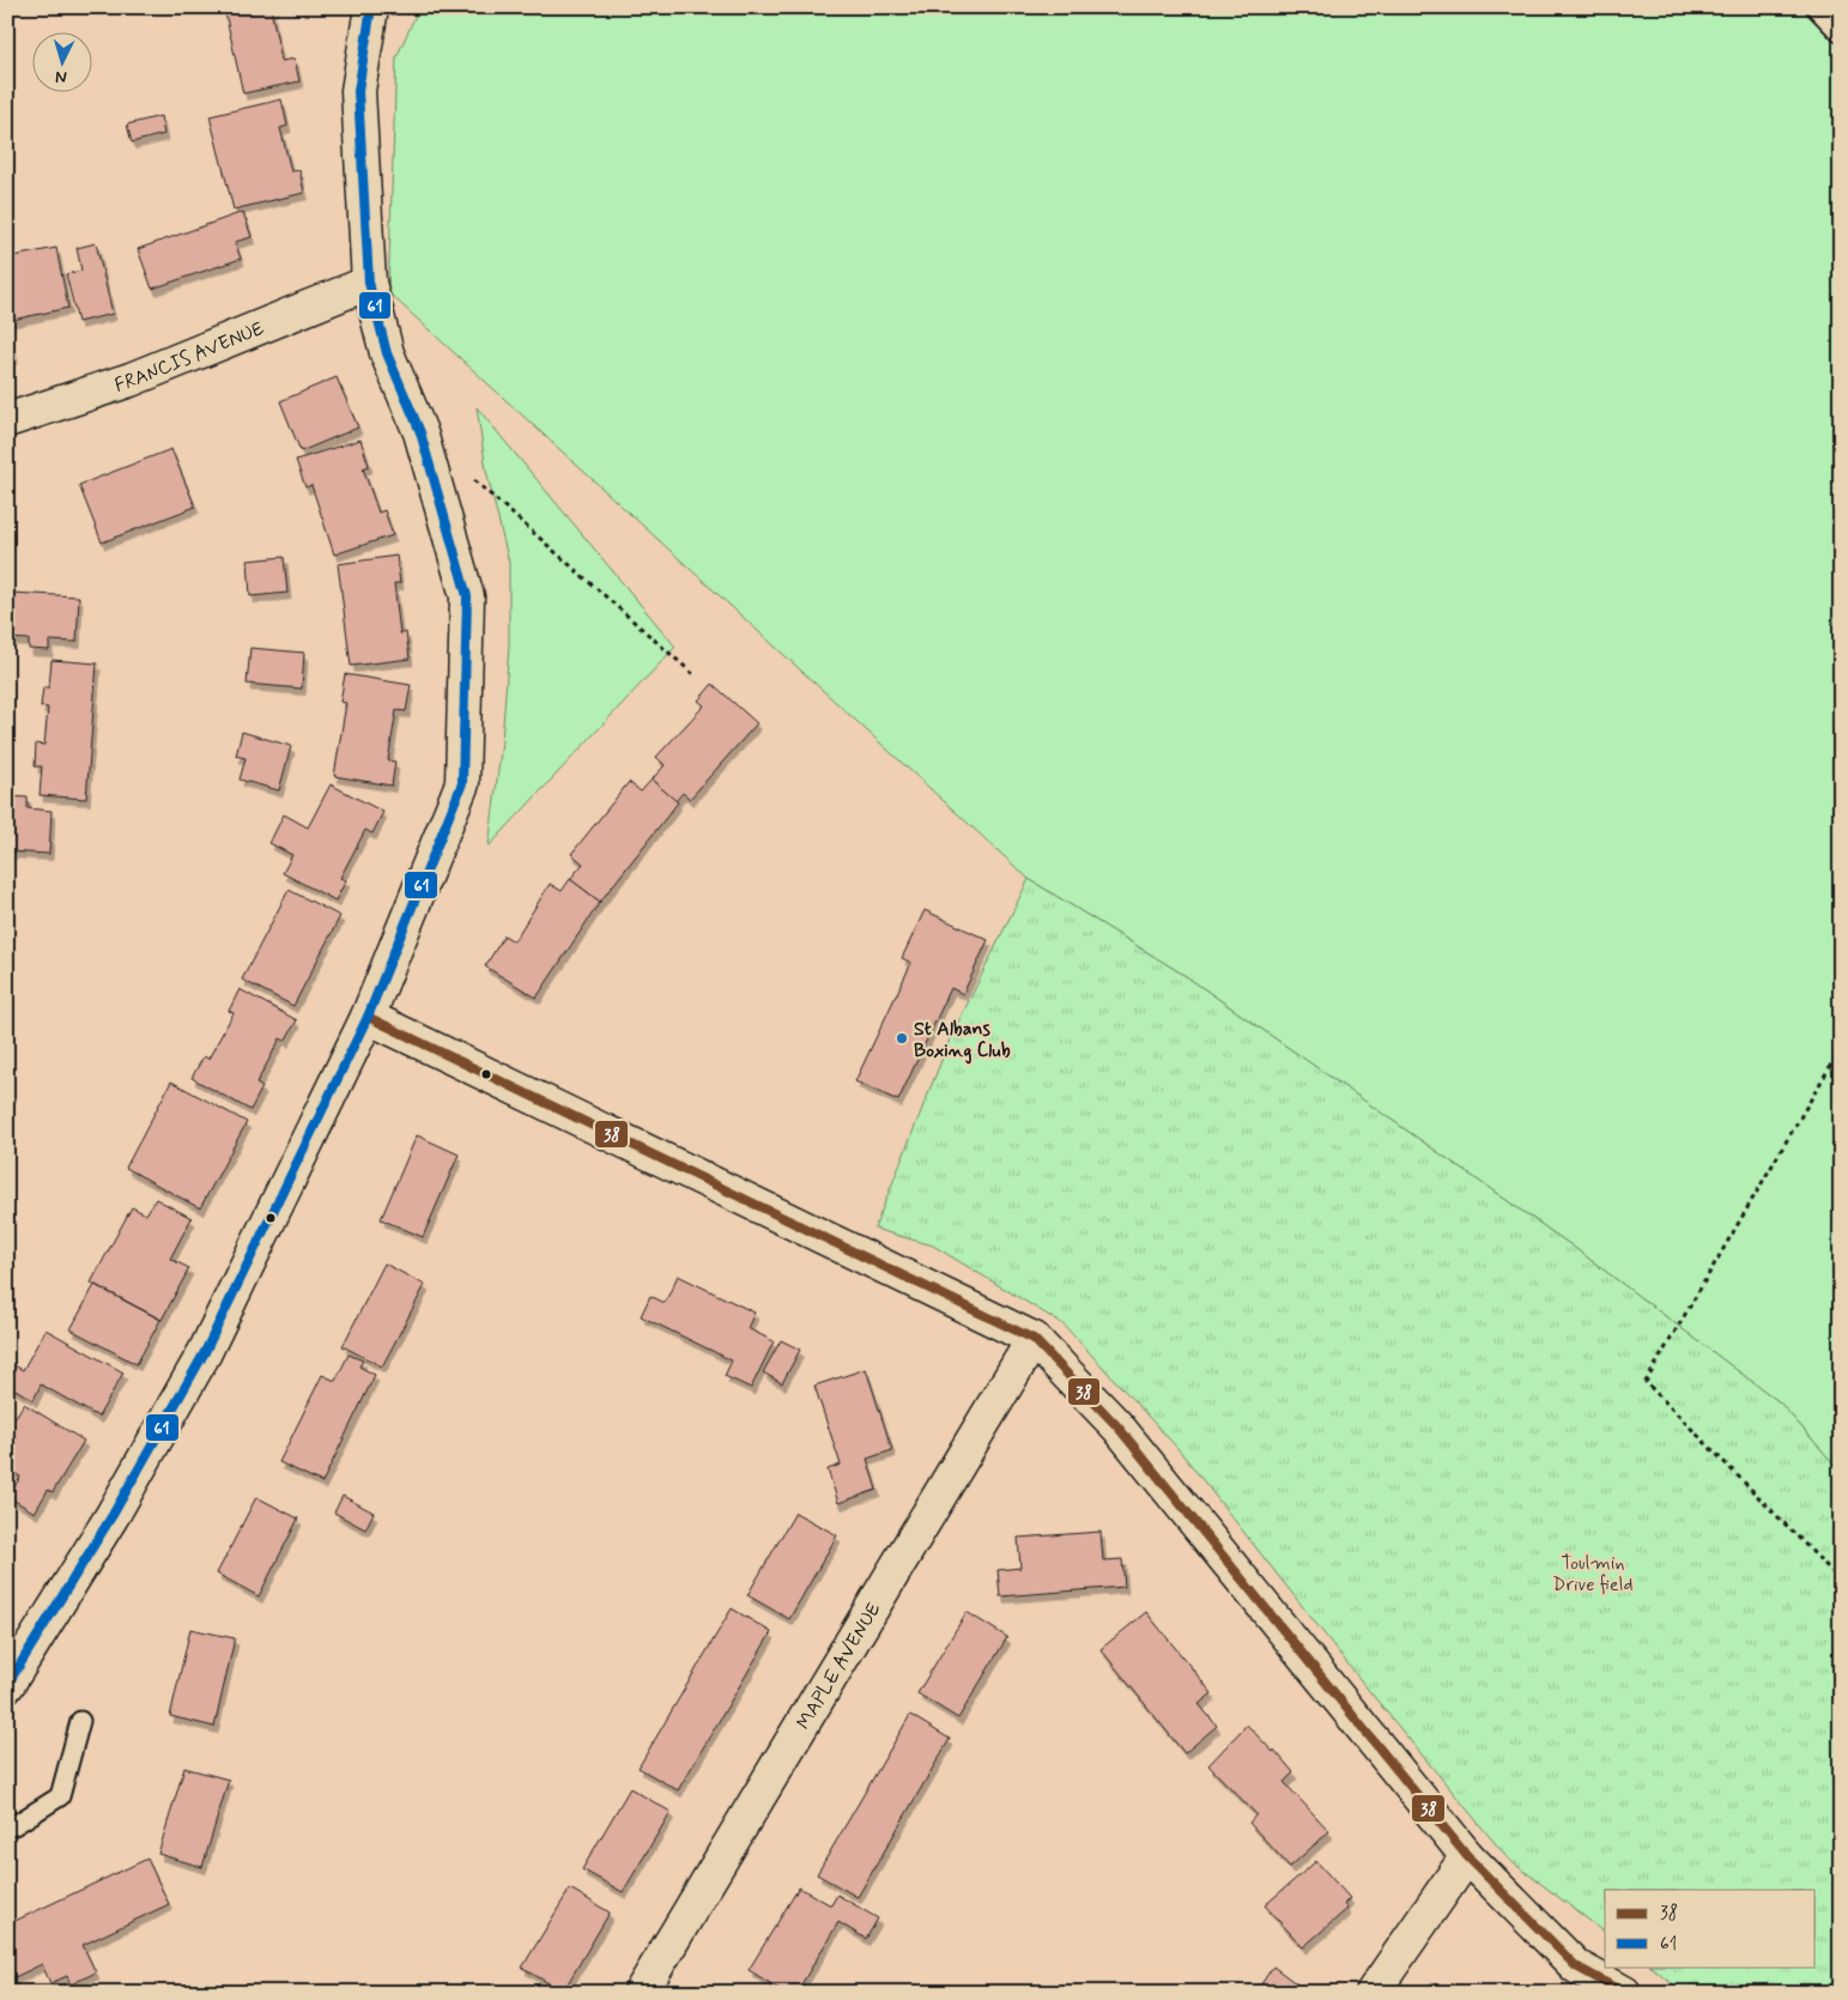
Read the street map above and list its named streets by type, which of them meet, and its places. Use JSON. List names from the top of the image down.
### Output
{
  "streets": {
    "street": ["FRANCIS AVENUE", "MAPLE AVENUE"]
  },
  "parks": ["Toulmin Drive field"],
  "places": ["St Albans Boxing Club"],
  "lines": ["transit line 61", "transit line 38"],
  "legend": ["38", "61"],
  "north": "bottom"
}
